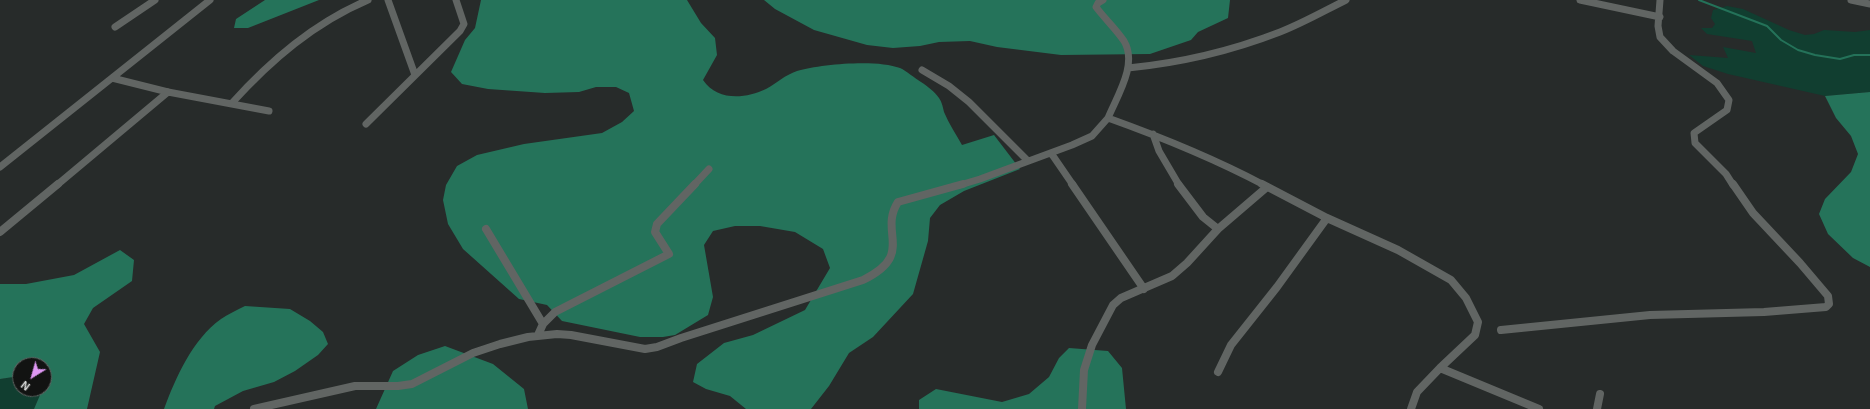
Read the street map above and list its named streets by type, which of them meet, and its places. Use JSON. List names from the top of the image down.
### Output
{
  "north": "bottom left"
}
